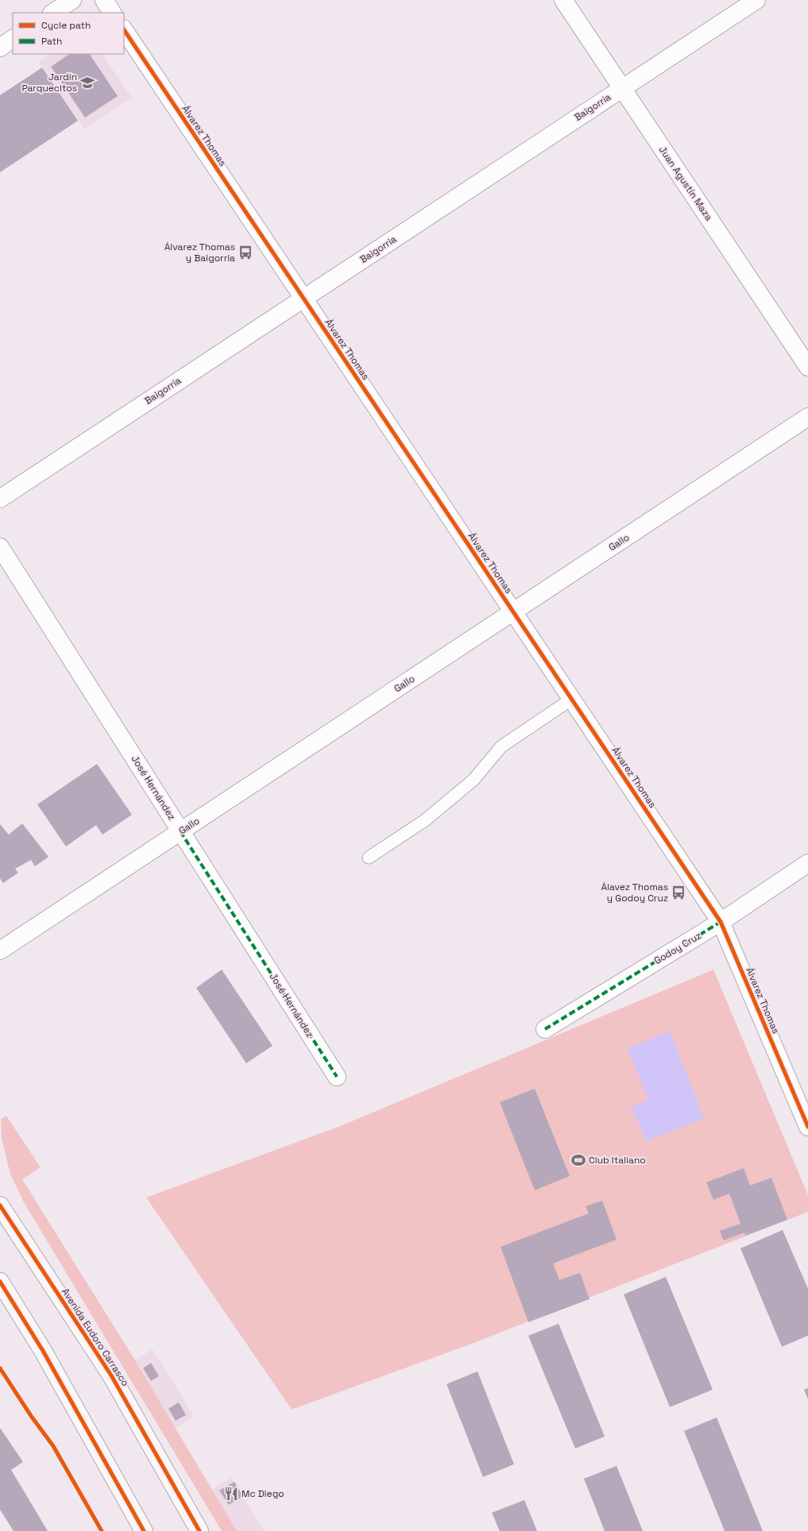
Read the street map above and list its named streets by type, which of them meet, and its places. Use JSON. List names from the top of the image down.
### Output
{
  "streets": {
    "main road": ["Avenida Eudoro Carrasco"],
    "street": [
      "Baigorria",
      "Álvarez Thomas",
      "Juan Agustín Maza",
      "Gallo",
      "José Hernández",
      "Godoy Cruz"
    ]
  },
  "crossings": [
    ["Baigorria", "Álvarez Thomas"],
    ["Baigorria", "Juan Agustín Maza"],
    ["Álvarez Thomas", "Gallo"],
    ["Álvarez Thomas", "Godoy Cruz"],
    ["Gallo", "José Hernández"]
  ],
  "places": {
    "school or university": ["Jardín Parquecitos"],
    "bus stop": ["Álvarez Thomas y Baigorria", "Álavez Thomas y Godoy Cruz"],
    "sports": ["Club Italiano"],
    "restaurant": ["Mc Diego"]
  },
  "legend": ["Cycle path", "Path"]
}
